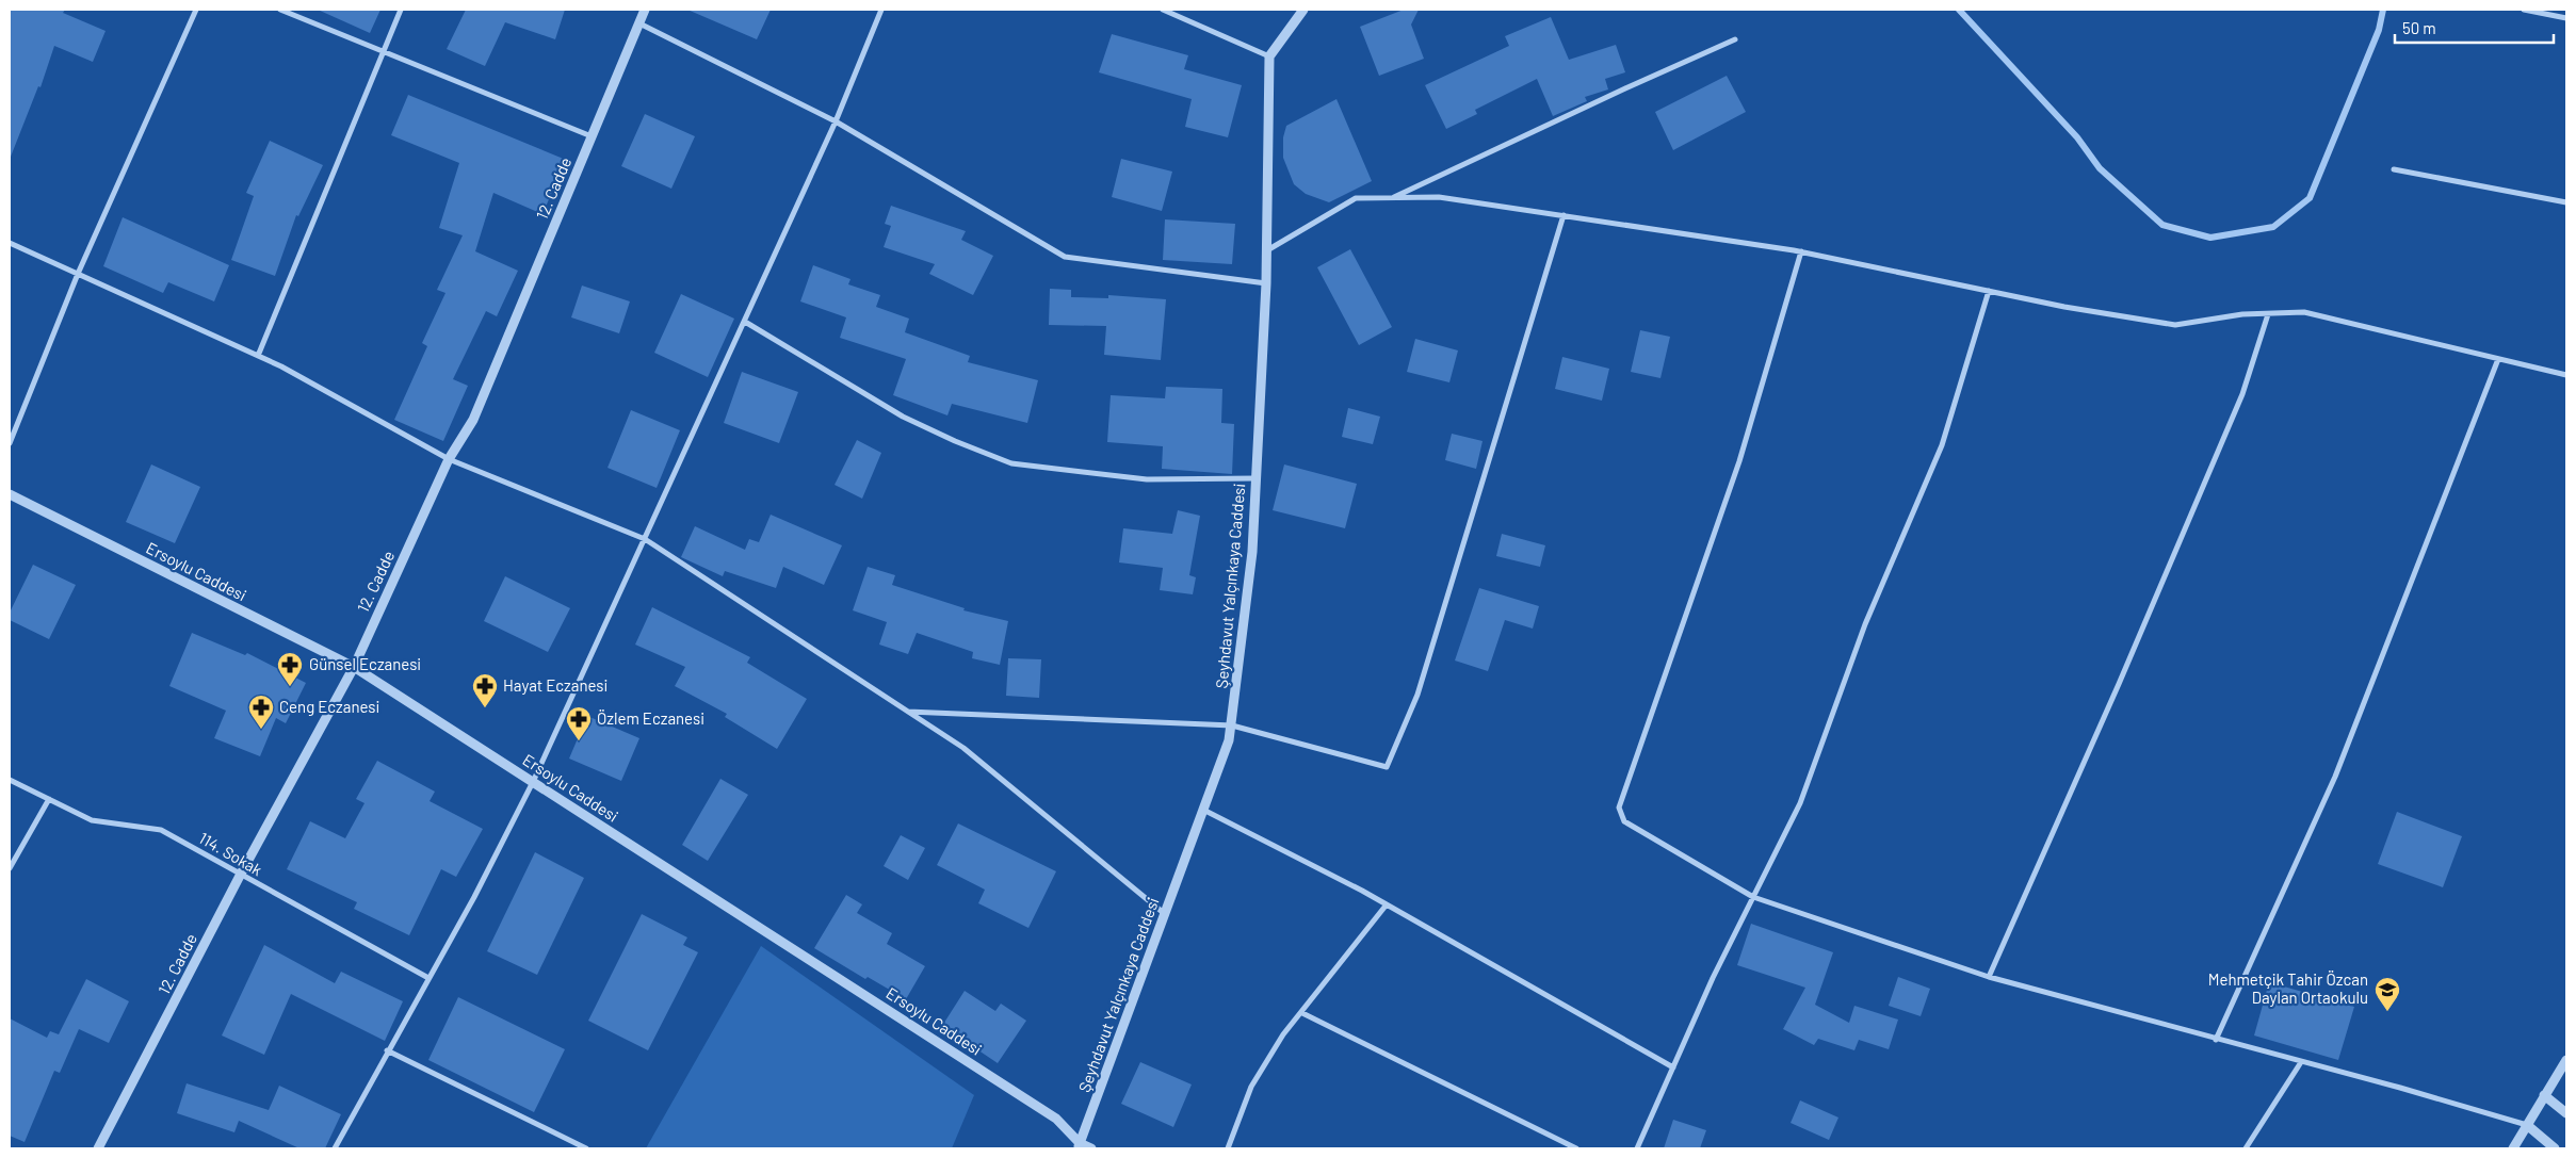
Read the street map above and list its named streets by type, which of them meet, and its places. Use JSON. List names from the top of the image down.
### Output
{
  "streets": {
    "street": [
      "12. Cadde",
      "Ersoylu Caddesi",
      "Şeyhdavut Yalçınkaya Caddesi",
      "114. Sokak"
    ]
  },
  "crossings": [
    ["12. Cadde", "Ersoylu Caddesi"],
    ["12. Cadde", "114. Sokak"],
    ["Ersoylu Caddesi", "Şeyhdavut Yalçınkaya Caddesi"]
  ],
  "places": {
    "pharmacy": [
      "Günsel Eczanesi",
      "Hayat Eczanesi",
      "Ceng Eczanesi",
      "Özlem Eczanesi"
    ],
    "school or university": ["Mehmetçik Tahir Özcan Daylan Ortaokulu"]
  },
  "scale_bar": "50 m"
}
